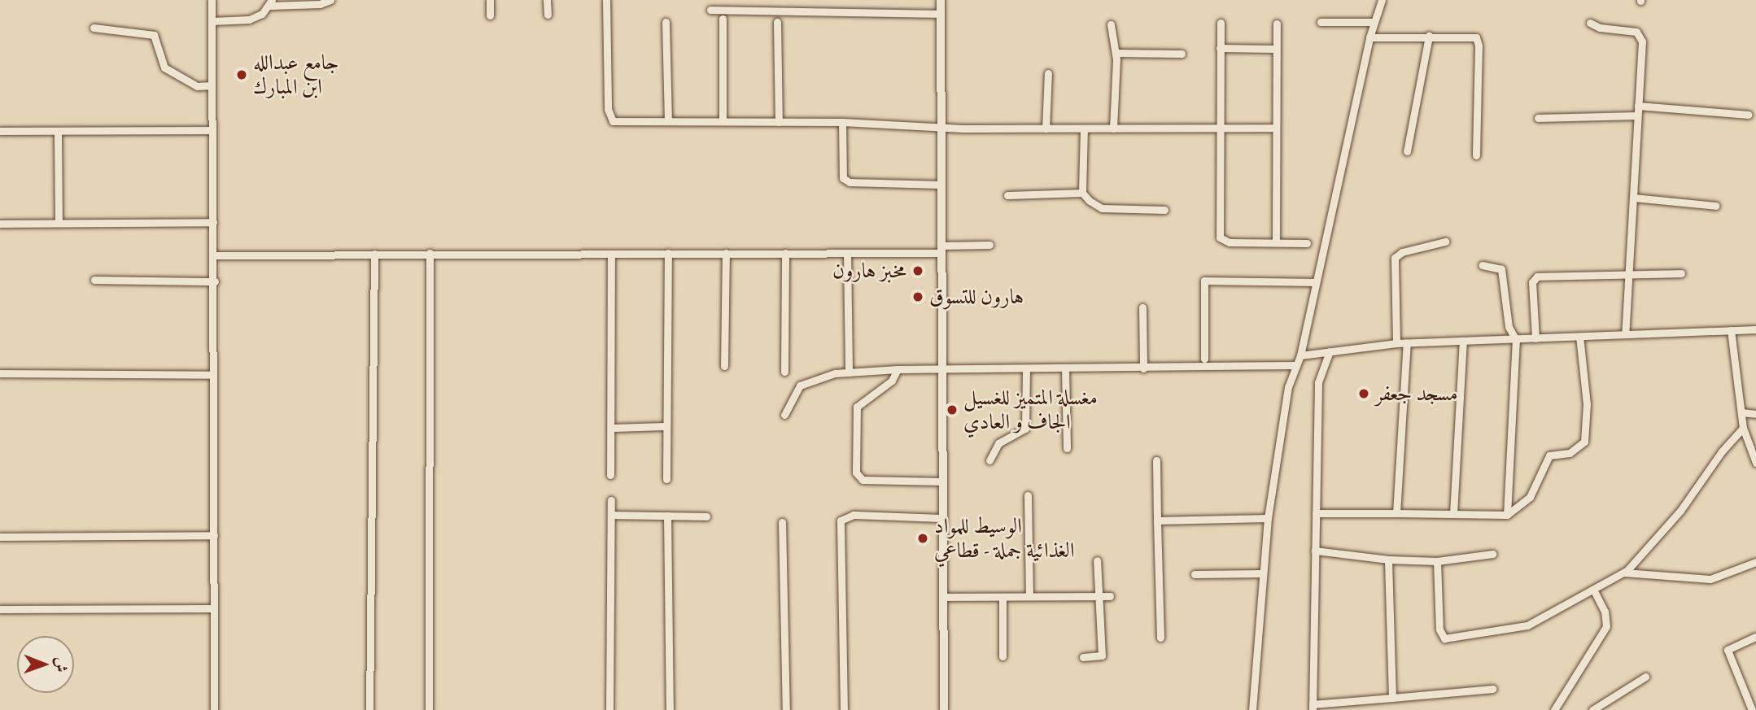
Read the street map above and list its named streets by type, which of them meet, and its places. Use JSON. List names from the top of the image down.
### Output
{
  "places": [
    "جامع عبدالله ابن المبارك",
    "مخبز هارون",
    "هارون للتسوق",
    "مسجد جعفر",
    "مغسلة المتميز للغسيل الجاف و العادي",
    "الوسيط للمواد الغذائية جملة - قطاعي"
  ],
  "north": "right"
}
